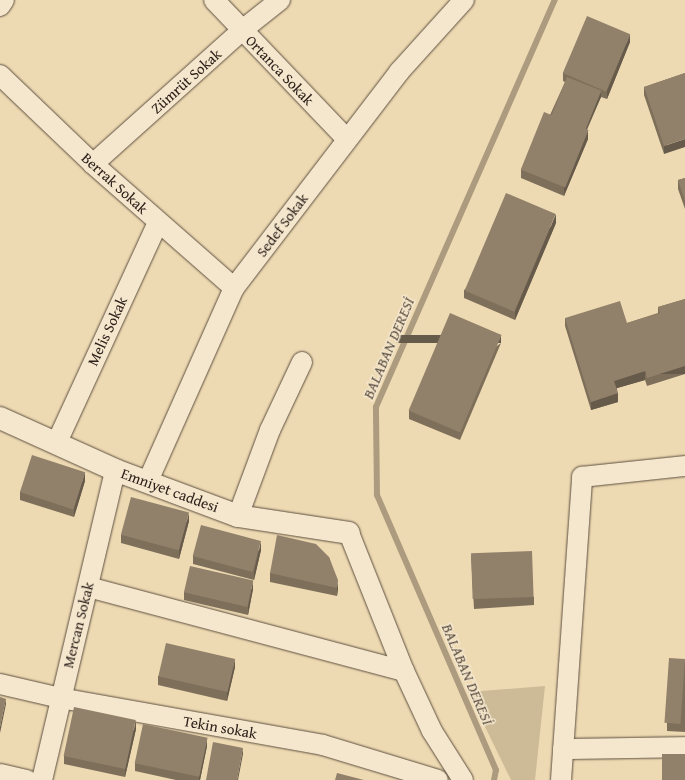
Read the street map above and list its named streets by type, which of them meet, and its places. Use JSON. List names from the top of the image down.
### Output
{
  "streets": {
    "street": [
      "Ortanca Sokak",
      "Zümrüt Sokak",
      "Berrak Sokak",
      "Sedef Sokak",
      "Melis Sokak",
      "Emniyet caddesi",
      "Mercan Sokak",
      "Tekin sokak"
    ]
  },
  "crossings": [
    ["Ortanca Sokak", "Zümrüt Sokak"],
    ["Ortanca Sokak", "Sedef Sokak"],
    ["Zümrüt Sokak", "Berrak Sokak"],
    ["Berrak Sokak", "Sedef Sokak"],
    ["Berrak Sokak", "Melis Sokak"],
    ["Sedef Sokak", "Emniyet caddesi"],
    ["Melis Sokak", "Emniyet caddesi"],
    ["Emniyet caddesi", "Mercan Sokak"],
    ["Mercan Sokak", "Tekin sokak"]
  ],
  "water": ["BALABAN DERESİ"]
}
